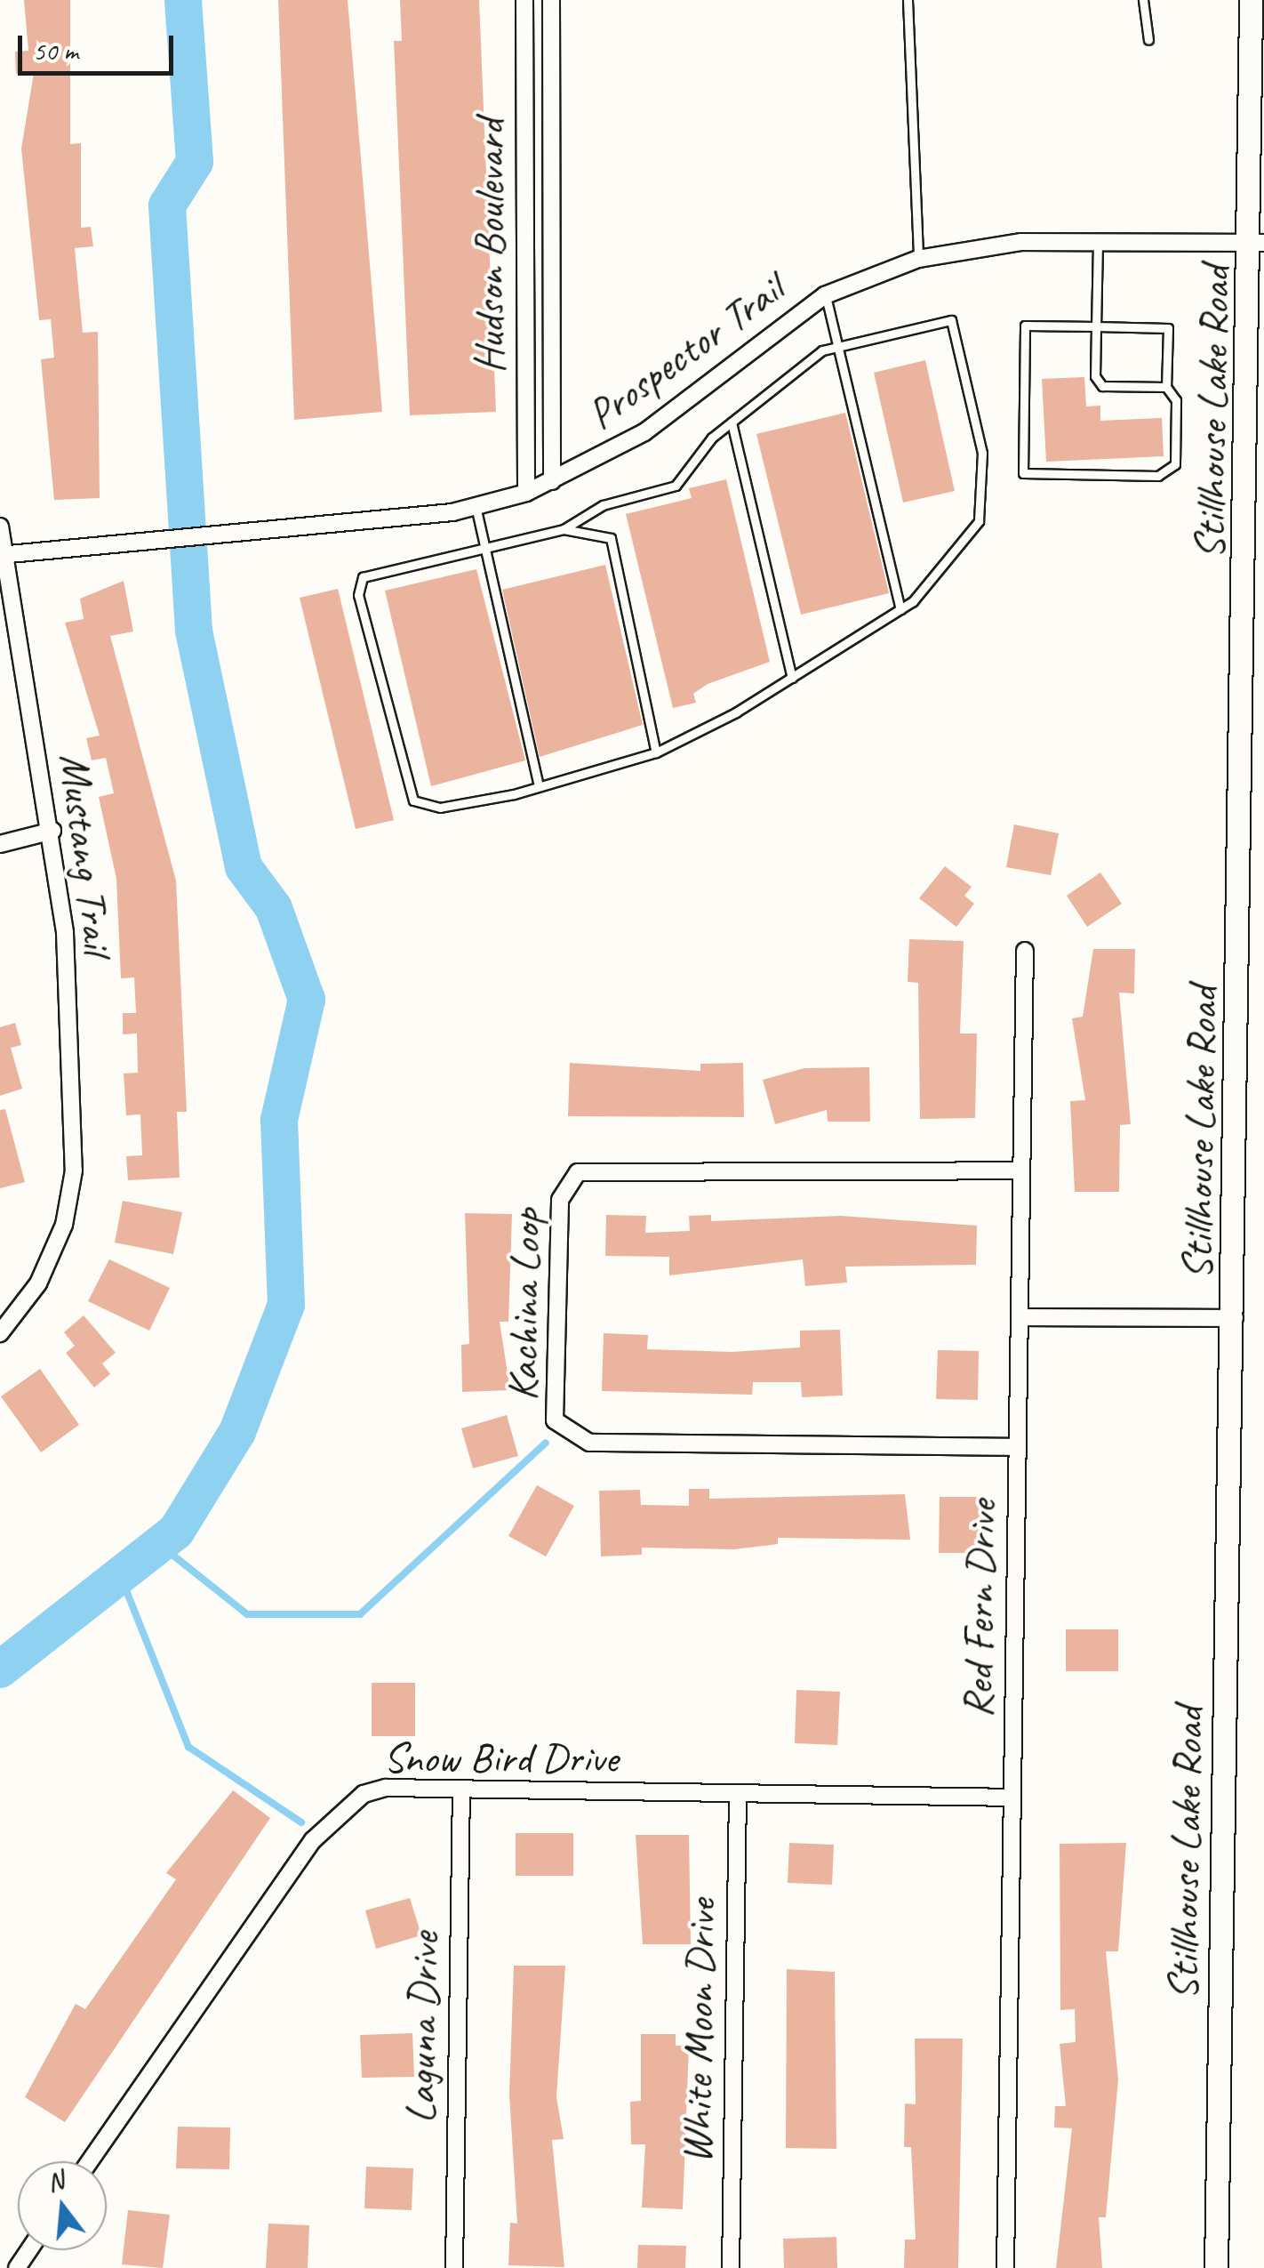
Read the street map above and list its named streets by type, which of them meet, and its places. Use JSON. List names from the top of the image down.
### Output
{
  "streets": {
    "main road": ["Stillhouse Lake Road"],
    "street": [
      "Hudson Boulevard",
      "Prospector Trail",
      "Mustang Trail",
      "Kachina Loop",
      "Red Fern Drive",
      "Snow Bird Drive",
      "Laguna Drive",
      "White Moon Drive"
    ]
  },
  "crossings": [
    ["Hudson Boulevard", "Prospector Trail"],
    ["Prospector Trail", "Stillhouse Lake Road"],
    ["Prospector Trail", "Mustang Trail"],
    ["Kachina Loop", "Red Fern Drive"],
    ["Red Fern Drive", "Snow Bird Drive"],
    ["Snow Bird Drive", "Laguna Drive"],
    ["Snow Bird Drive", "White Moon Drive"]
  ],
  "scale_bar": "50 m",
  "north": "top"
}
